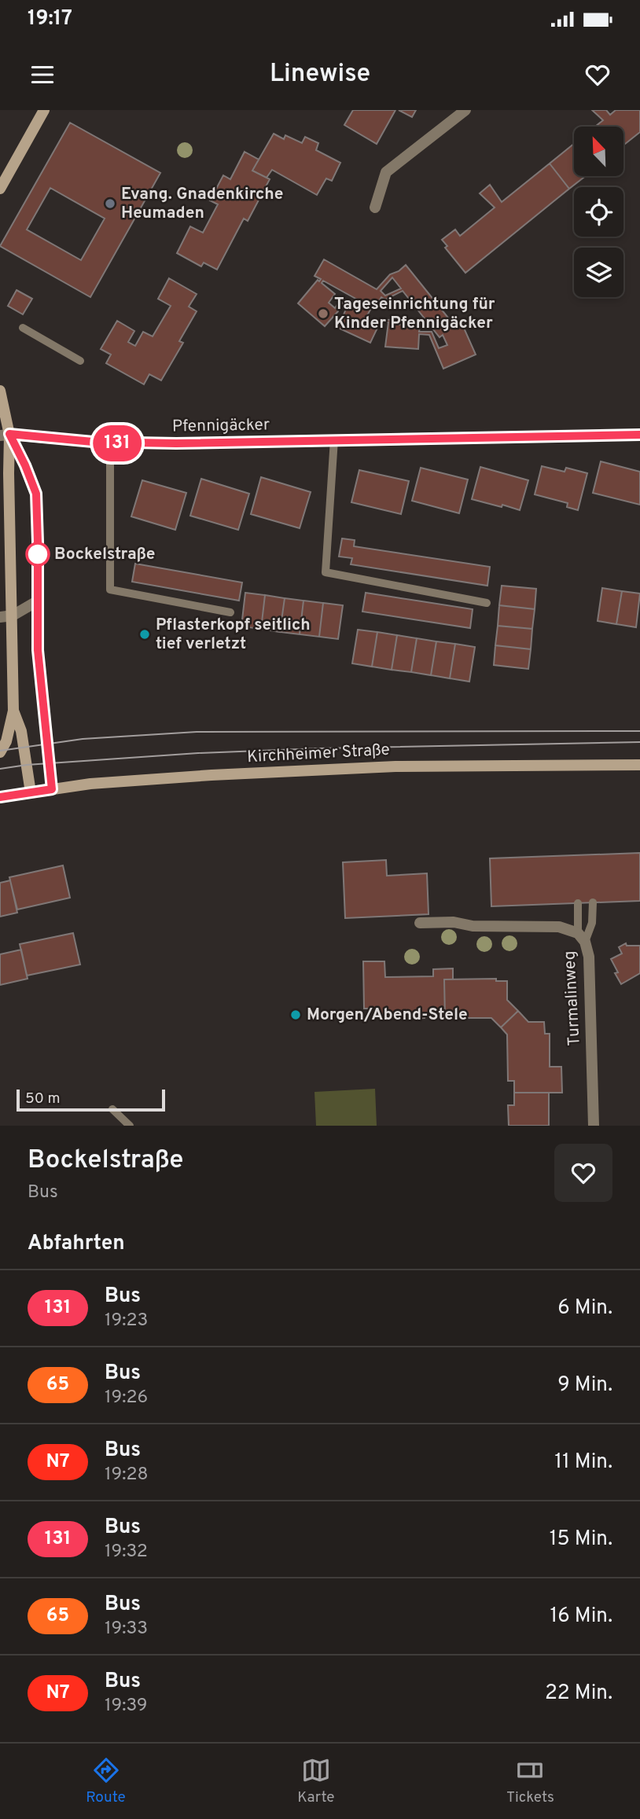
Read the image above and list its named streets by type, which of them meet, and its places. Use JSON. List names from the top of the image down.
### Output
{
  "streets": {
    "main road": ["Kirchheimer Straße"],
    "street": ["Pfennigäcker", "Turmalinweg"]
  },
  "places": [
    "Evang. Gnadenkirche Heumaden",
    "Tageseinrichtung für Kinder Pfennigäcker",
    "Bockelstraße",
    "Pflasterkopf seitlich tief verletzt",
    "Morgen/Abend-Stele"
  ],
  "lines": ["bus line 131"],
  "scale_bar": "50 m",
  "north": "top left",
  "page": {
    "status": "19:17",
    "header": "Linewise",
    "on_map": "131",
    "scale": "50 m",
    "heading": [
      ["Bockelstraße", "Bus"],
      "Abfahrten"
    ],
    "list": [
      {
        "mark": "131",
        "name": "Bus",
        "note": "19:23",
        "value": "6 Min."
      },
      {
        "mark": "65",
        "name": "Bus",
        "note": "19:26",
        "value": "9 Min."
      },
      {
        "mark": "N7",
        "name": "Bus",
        "note": "19:28",
        "value": "11 Min."
      },
      {
        "mark": "131",
        "name": "Bus",
        "note": "19:32",
        "value": "15 Min."
      },
      {
        "mark": "65",
        "name": "Bus",
        "note": "19:33",
        "value": "16 Min."
      },
      {
        "mark": "N7",
        "name": "Bus",
        "note": "19:39",
        "value": "22 Min."
      }
    ],
    "tabs": ["Route", "Karte", "Tickets"]
  }
}
